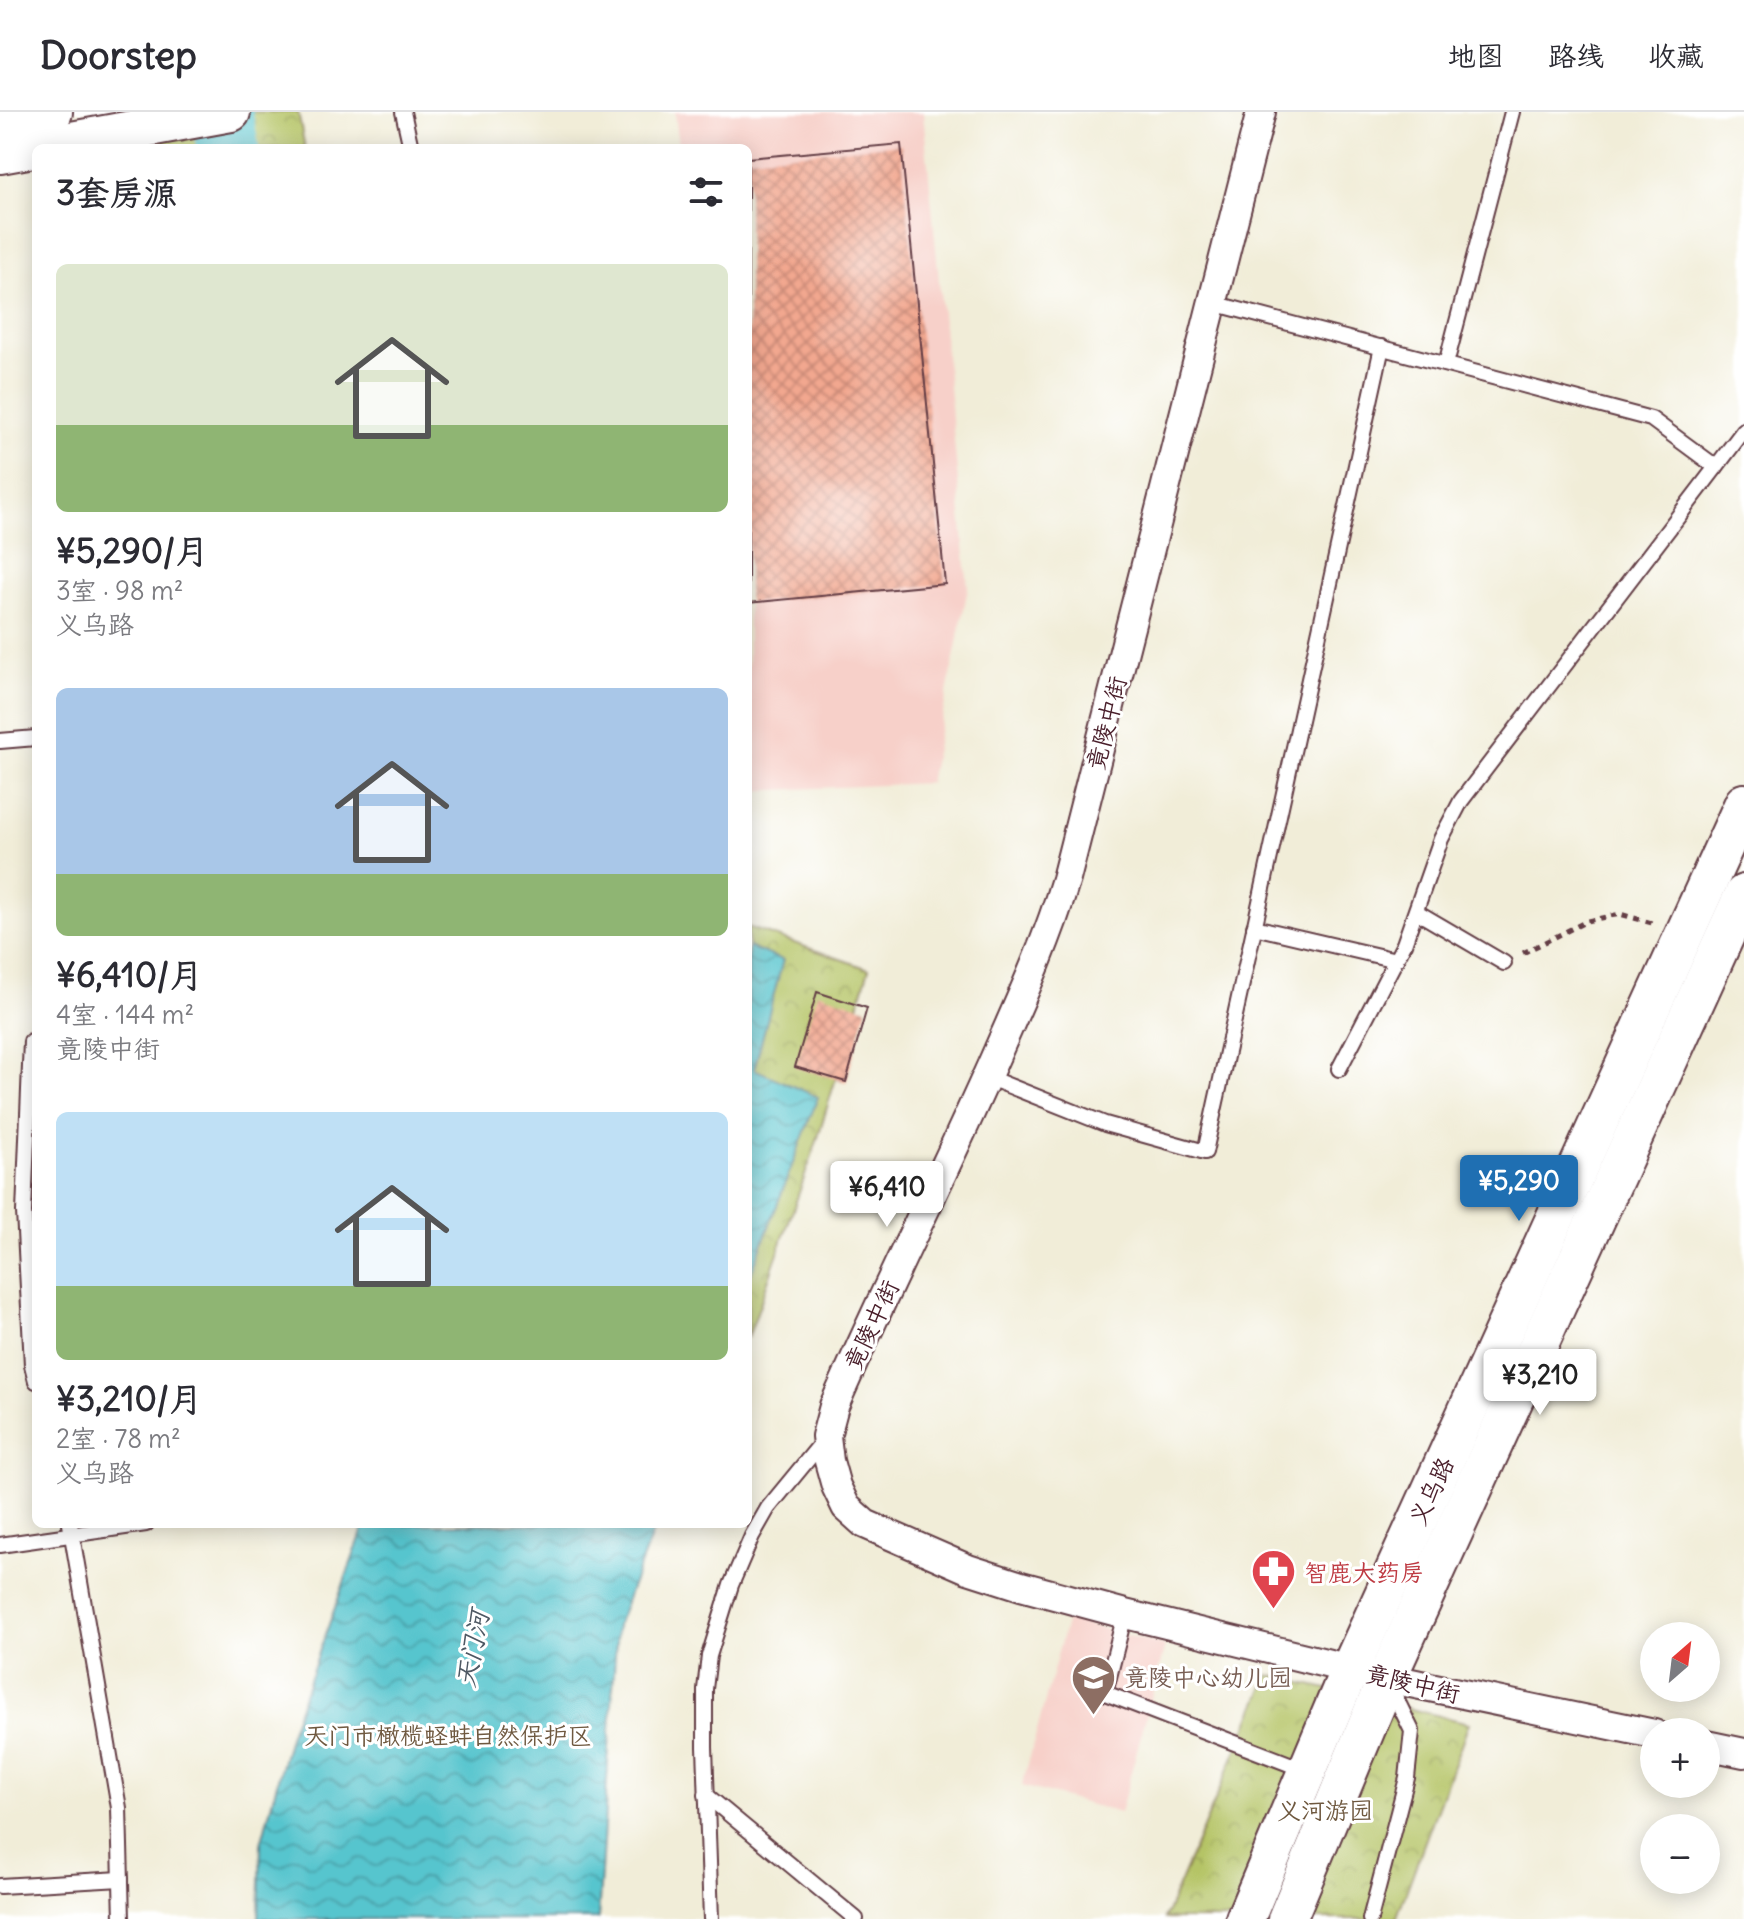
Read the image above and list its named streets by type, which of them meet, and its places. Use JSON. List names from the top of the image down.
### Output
{
  "streets": {
    "main road": ["义乌路"],
    "street": ["竟陵中街"]
  },
  "crossings": [
    ["竟陵中街", "义乌路"]
  ],
  "water": ["天门河"],
  "parks": ["天门市橄榄蛏蚌自然保护区", "义河游园"],
  "places": {
    "pharmacy": ["智鹿大药房"],
    "school or university": ["竟陵中心幼儿园"]
  },
  "north": "top right",
  "page": {
    "header": "Doorstep",
    "nav": ["地图", "路线", "收藏"],
    "heading": "3套房源",
    "list": [
      {
        "name": "¥5,290/月",
        "note": "3室 · 98 m² · 义乌路"
      },
      {
        "name": "¥6,410/月",
        "note": "4室 · 144 m² · 竟陵中街"
      },
      {
        "name": "¥3,210/月",
        "note": "2室 · 78 m² · 义乌路"
      }
    ],
    "price": ["¥5,290", "¥6,410", "¥3,210"],
    "map_buttons": ["+", "−"]
  }
}
